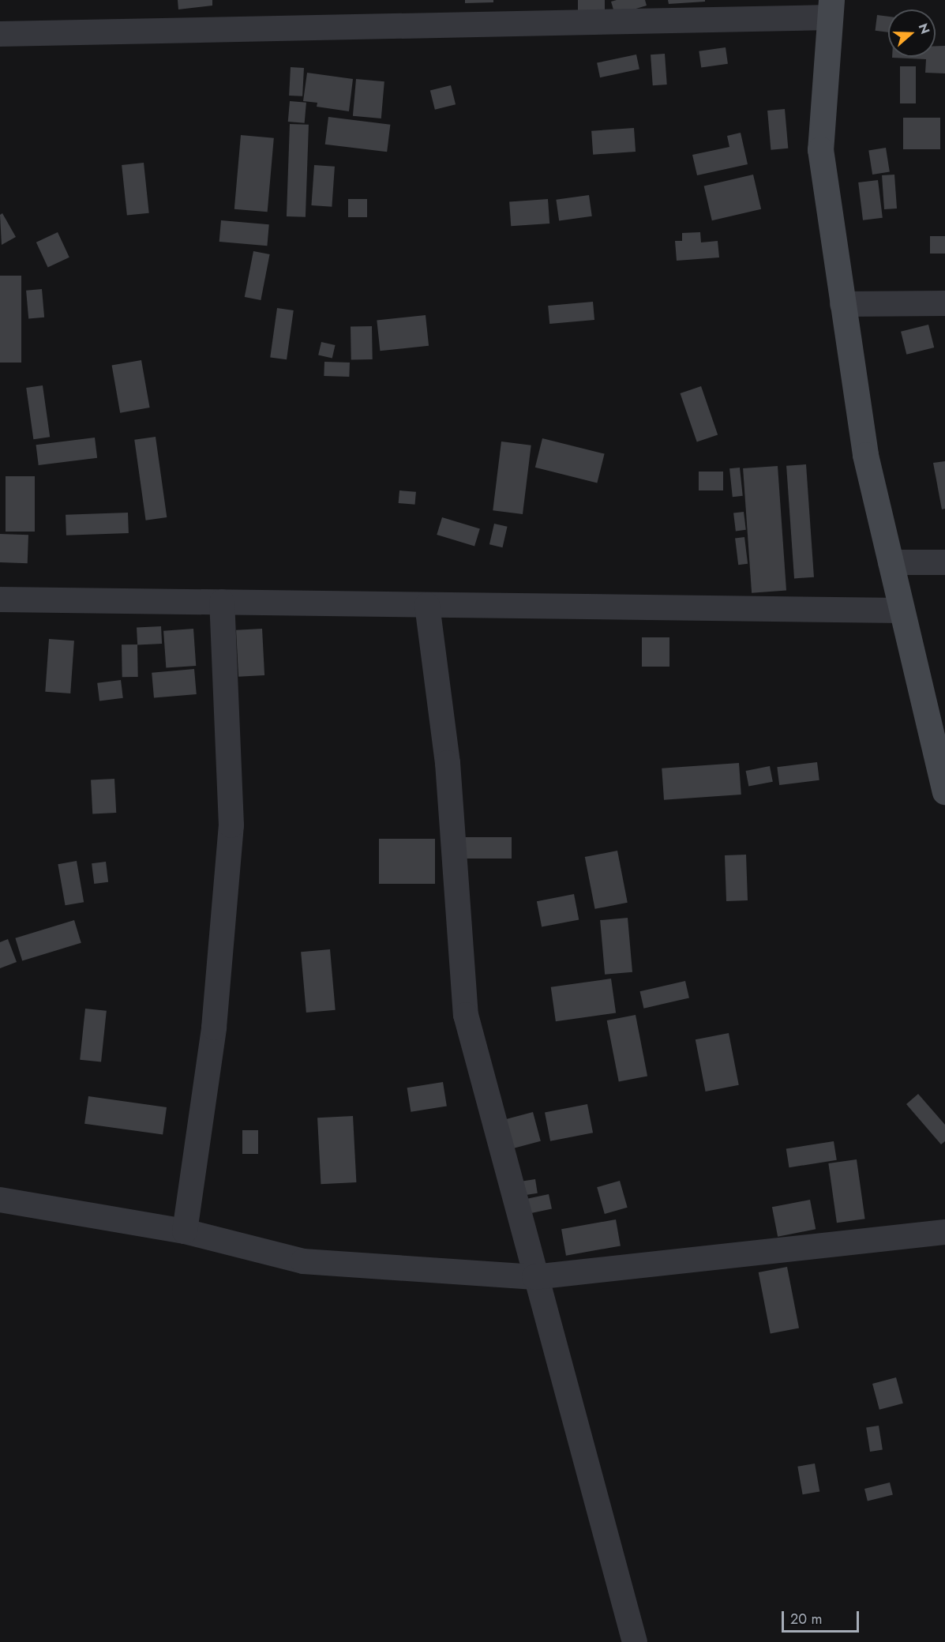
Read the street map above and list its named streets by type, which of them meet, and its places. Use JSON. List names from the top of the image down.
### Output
{
  "scale_bar": "20 m",
  "north": "right"
}
